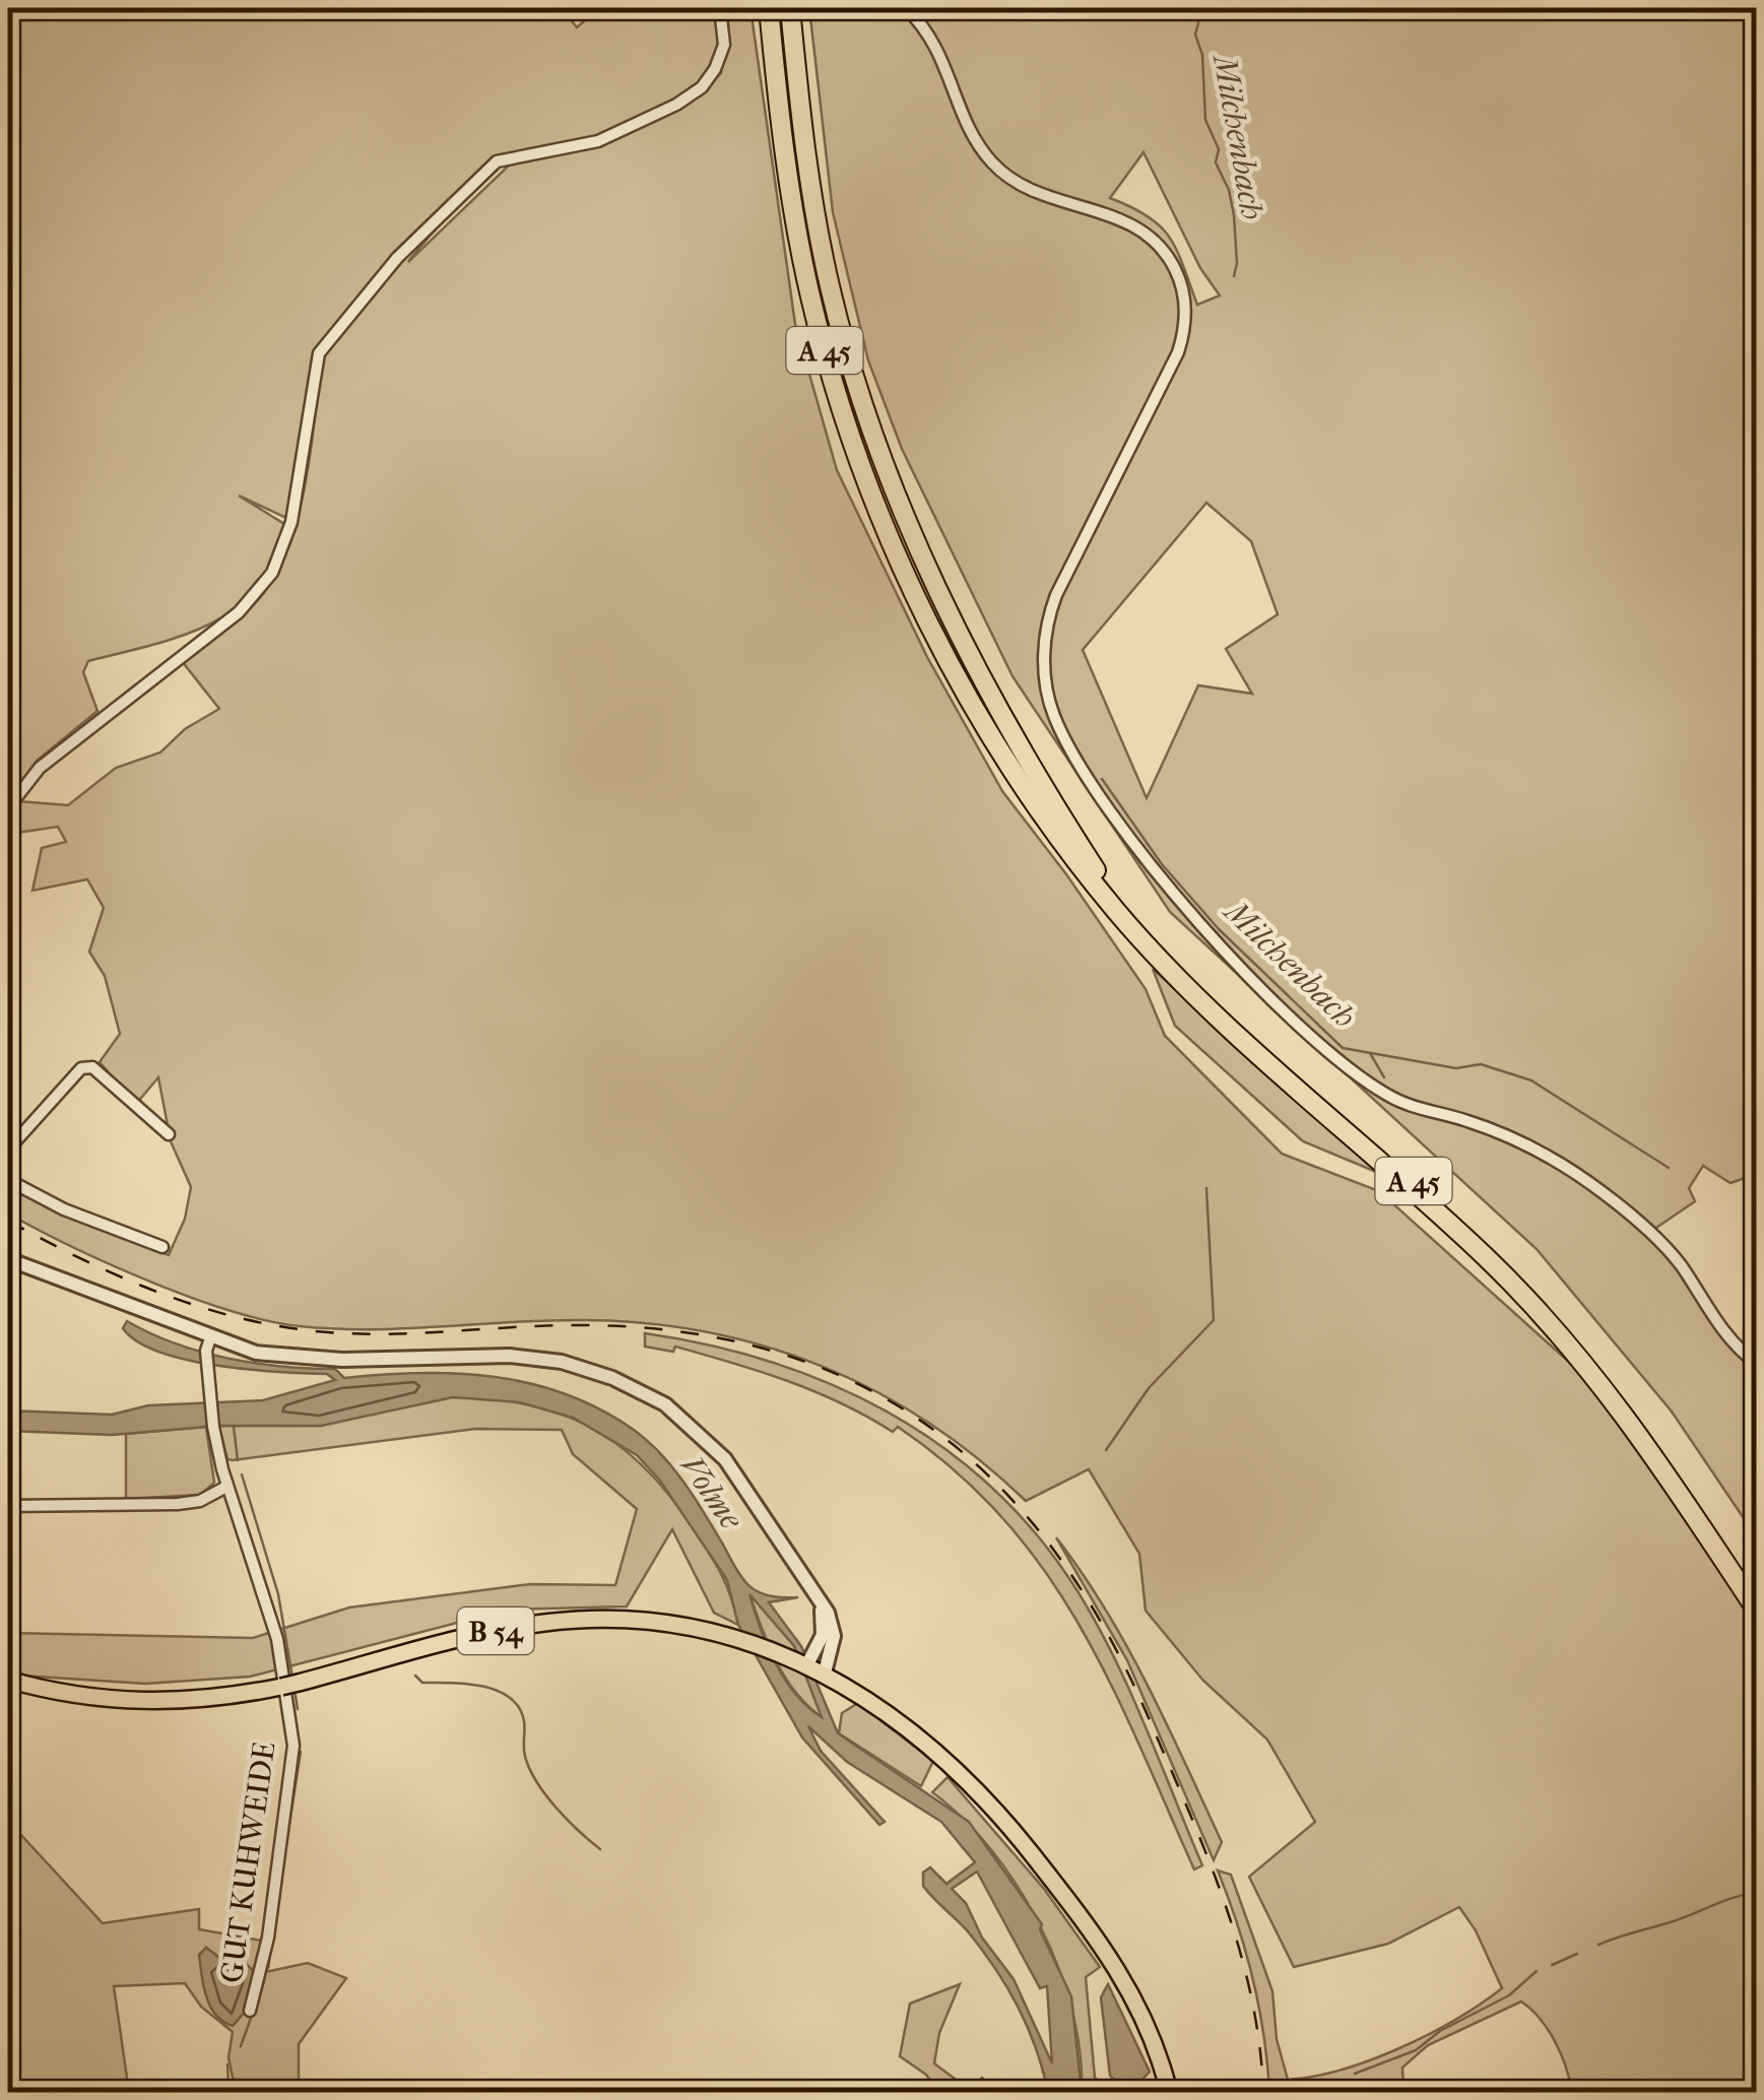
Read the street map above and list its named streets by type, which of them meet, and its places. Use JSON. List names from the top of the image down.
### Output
{
  "streets": {
    "highway": ["A 45"],
    "main road": ["B 54"],
    "street": ["GUT KUHWEIDE"]
  },
  "water": ["Milchenbach", "Volme"]
}
